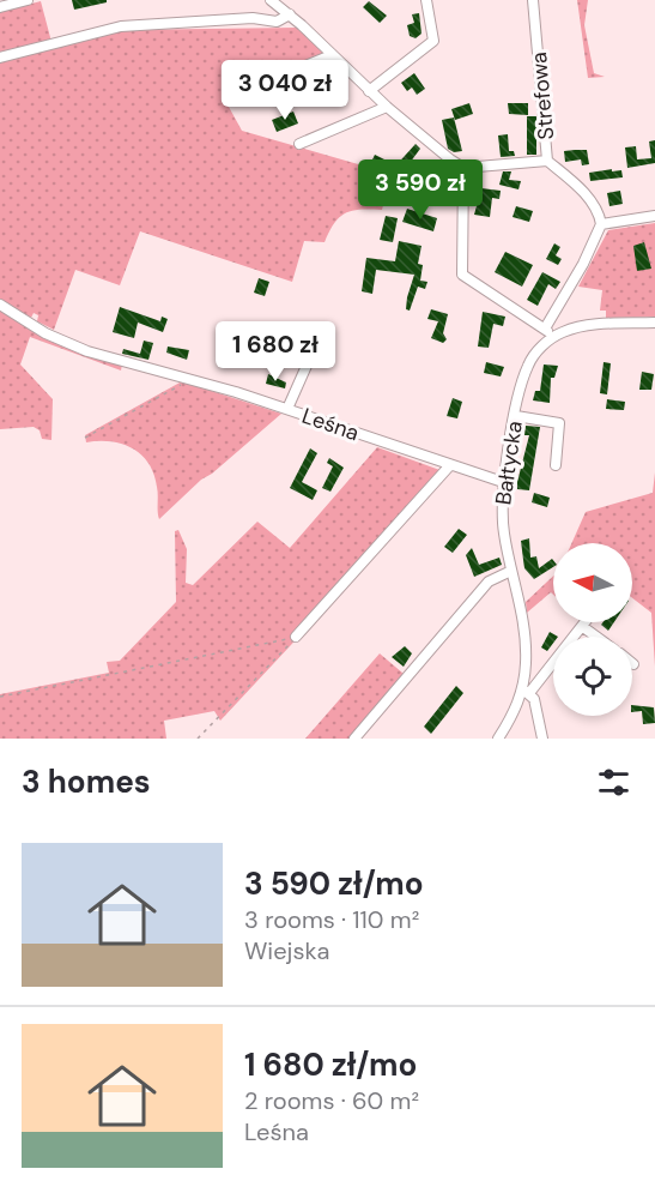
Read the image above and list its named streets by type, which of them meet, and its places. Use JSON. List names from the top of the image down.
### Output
{
  "streets": {
    "street": ["Strefowa", "Leśna", "Bałtycka"]
  },
  "crossings": [
    ["Leśna", "Bałtycka"]
  ],
  "north": "left",
  "page": {
    "price": ["3 040 zł", "3 590 zł", "1 680 zł"],
    "heading": "3 homes",
    "list": [
      {
        "name": "3 590 zł/mo",
        "note": "3 rooms · 110 m² · Wiejska"
      },
      {
        "name": "1 680 zł/mo",
        "note": "2 rooms · 60 m² · Leśna"
      }
    ]
  }
}
